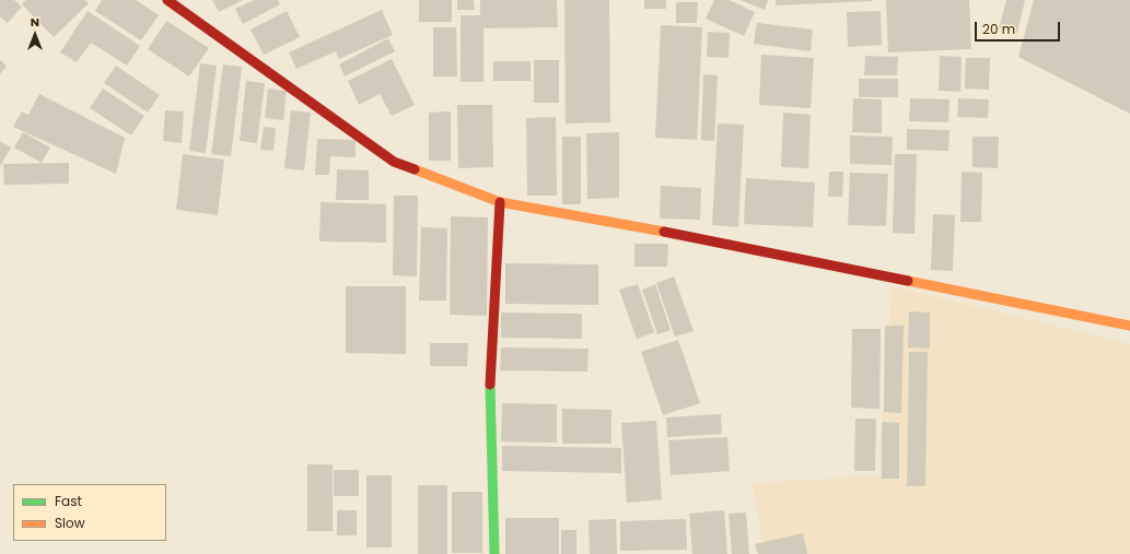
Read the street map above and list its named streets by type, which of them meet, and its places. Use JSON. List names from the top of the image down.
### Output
{
  "legend": ["Fast", "Slow"],
  "scale_bar": "20 m",
  "north": "top"
}
